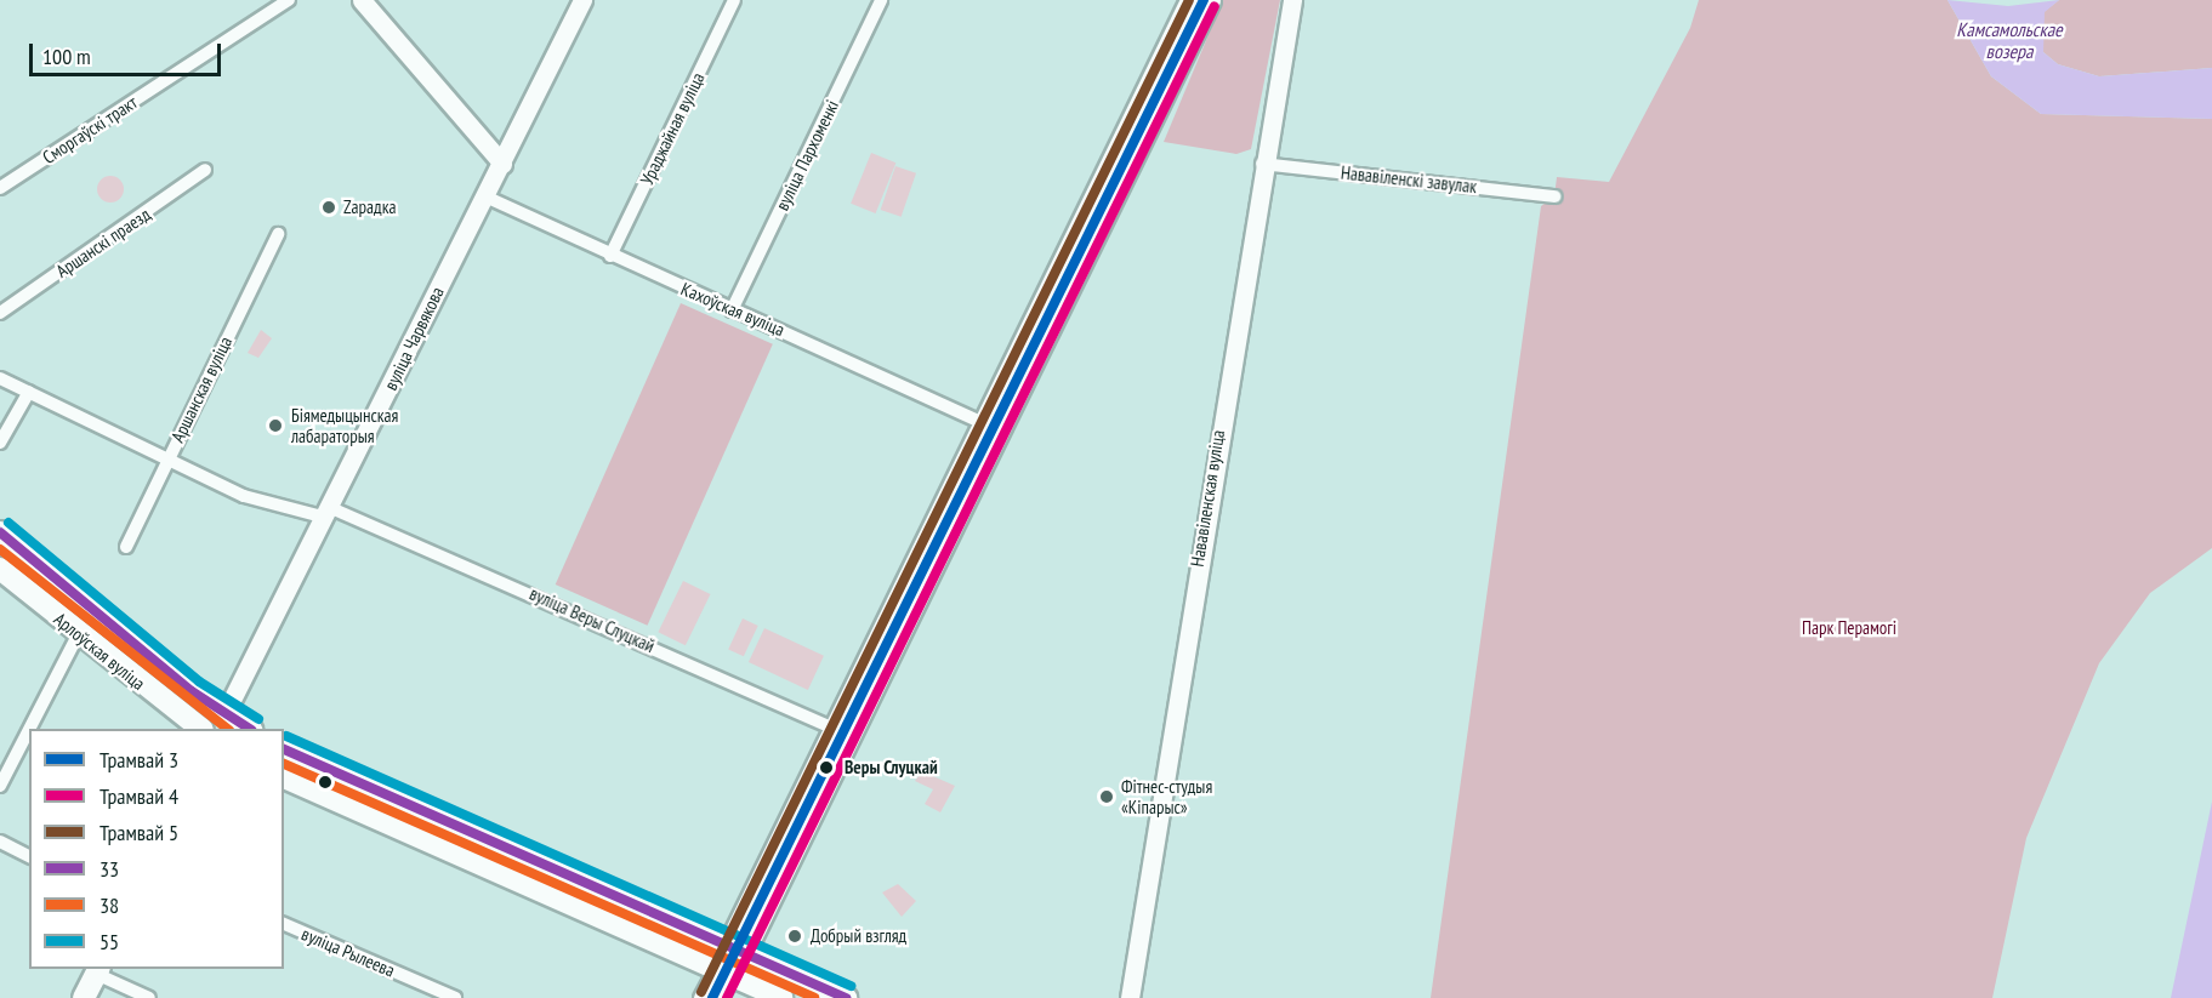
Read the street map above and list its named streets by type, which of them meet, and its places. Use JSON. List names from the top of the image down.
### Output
{
  "streets": {
    "main road": ["Арлоўская вуліца"],
    "street": [
      "Ураджайная вуліца",
      "Сморгаўскі тракт",
      "вуліца Пархоменкі",
      "Нававіленскі завулак",
      "Аршанскі праезд",
      "Кахоўская вуліца",
      "вуліца Чарвякова",
      "Аршанская вуліца",
      "Нававіленская вуліца",
      "вуліца Веры Слуцкай",
      "вуліца Рылеева"
    ]
  },
  "crossings": [
    ["Ураджайная вуліца", "Кахоўская вуліца"],
    ["вуліца Пархоменкі", "Кахоўская вуліца"],
    ["Нававіленскі завулак", "Нававіленская вуліца"],
    ["Кахоўская вуліца", "вуліца Чарвякова"],
    ["вуліца Чарвякова", "вуліца Веры Слуцкай"],
    ["вуліца Чарвякова", "Арлоўская вуліца"],
    ["Аршанская вуліца", "вуліца Веры Слуцкай"]
  ],
  "water": ["Камсамольскае возера"],
  "parks": ["Парк Перамогі"],
  "places": [
    "Zарадка",
    "Біямедыцынская лабараторыя",
    "Веры Слуцкай",
    "Фітнес-студыя «Кіпарыс»",
    "Добрый взгляд"
  ],
  "lines": [
    "tram line 3",
    "tram line 5",
    "tram line 4",
    "transit line 55",
    "transit line 33",
    "transit line 38"
  ],
  "legend": [
    "Трамвай 3",
    "Трамвай 4",
    "Трамвай 5",
    "33",
    "38",
    "55"
  ],
  "scale_bar": "100 m"
}
